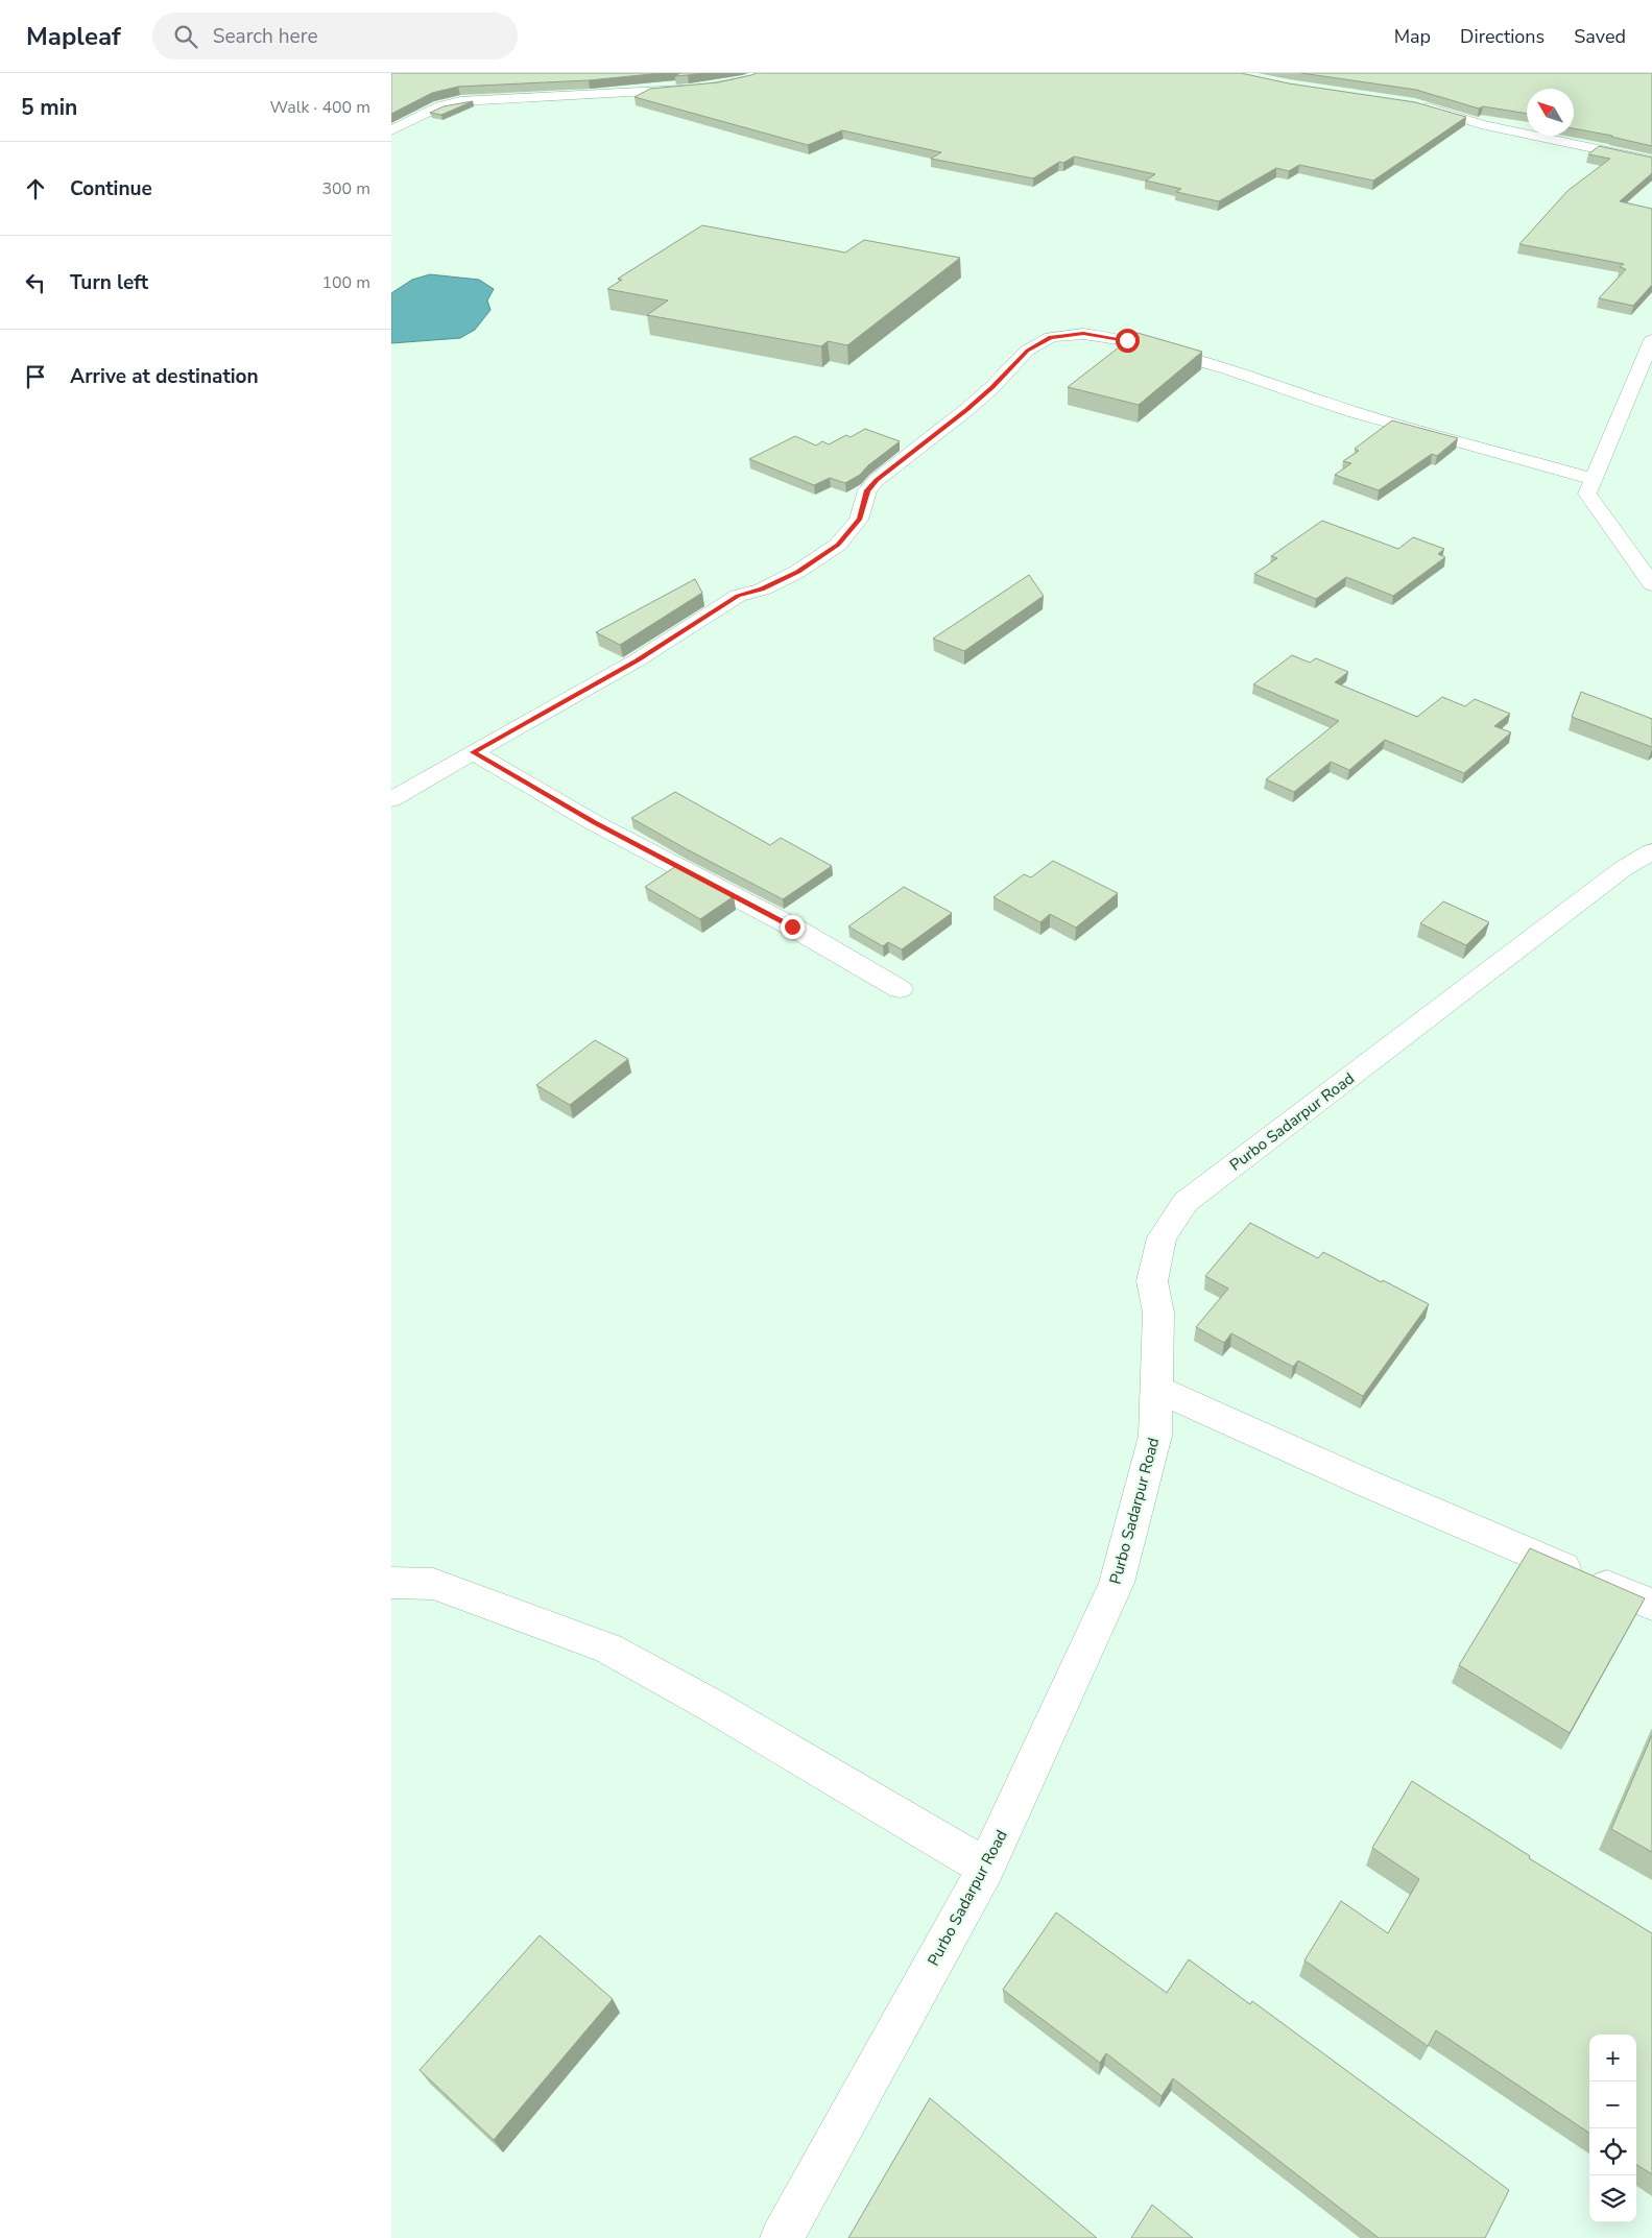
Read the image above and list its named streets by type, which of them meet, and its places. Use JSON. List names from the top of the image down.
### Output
{
  "streets": {
    "street": ["Purbo Sadarpur Road"]
  },
  "north": "top left",
  "page": {
    "header": "Mapleaf",
    "search": "Search here",
    "nav": ["Map", "Directions", "Saved"],
    "heading": ["5 min", "Walk · 400 m"],
    "list": [
      ["Continue", "300 m"],
      ["Turn left", "100 m"],
      "Arrive at destination"
    ],
    "map_buttons": ["+", "−"]
  }
}
